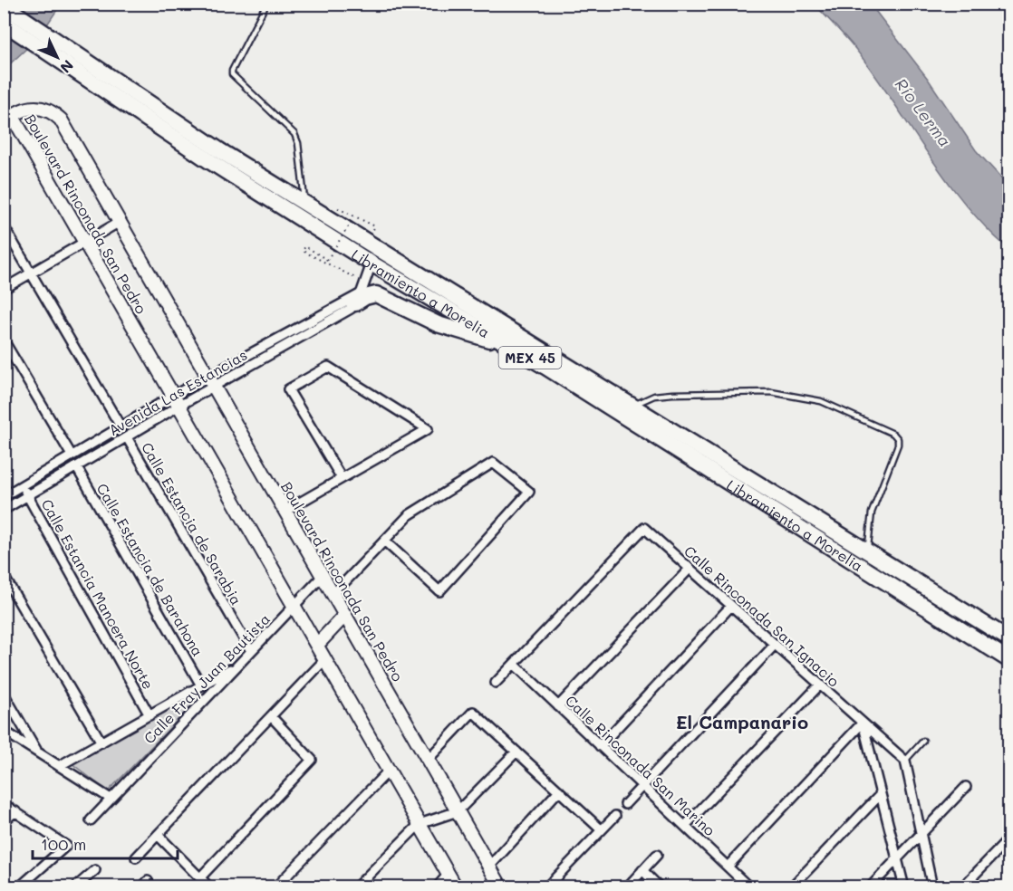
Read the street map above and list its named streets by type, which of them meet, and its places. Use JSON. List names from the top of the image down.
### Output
{
  "streets": {
    "highway": ["Libramiento a Morelia", "MEX 45"],
    "street": [
      "Boulevard Rinconada San Pedro",
      "Avenida Las Estancias",
      "Calle Estancia de Sarabia",
      "Calle Estancia de Barahona",
      "Calle Estancia Mancera Norte",
      "Calle Rinconada San Ignacio",
      "Calle Fray Juan Bautista",
      "Calle Rinconada San Marino"
    ]
  },
  "crossings": [
    ["Boulevard Rinconada San Pedro", "Avenida Las Estancias"],
    ["Boulevard Rinconada San Pedro", "Calle Fray Juan Bautista"],
    ["Avenida Las Estancias", "Calle Estancia de Sarabia"],
    ["Avenida Las Estancias", "Calle Estancia de Barahona"],
    ["Avenida Las Estancias", "Calle Estancia Mancera Norte"],
    ["Calle Estancia de Sarabia", "Calle Fray Juan Bautista"],
    ["Calle Rinconada San Ignacio", "Calle Rinconada San Marino"]
  ],
  "districts": ["El Campanario"],
  "water": ["Río Lerma"],
  "scale_bar": "100 m",
  "north": "bottom right"
}
